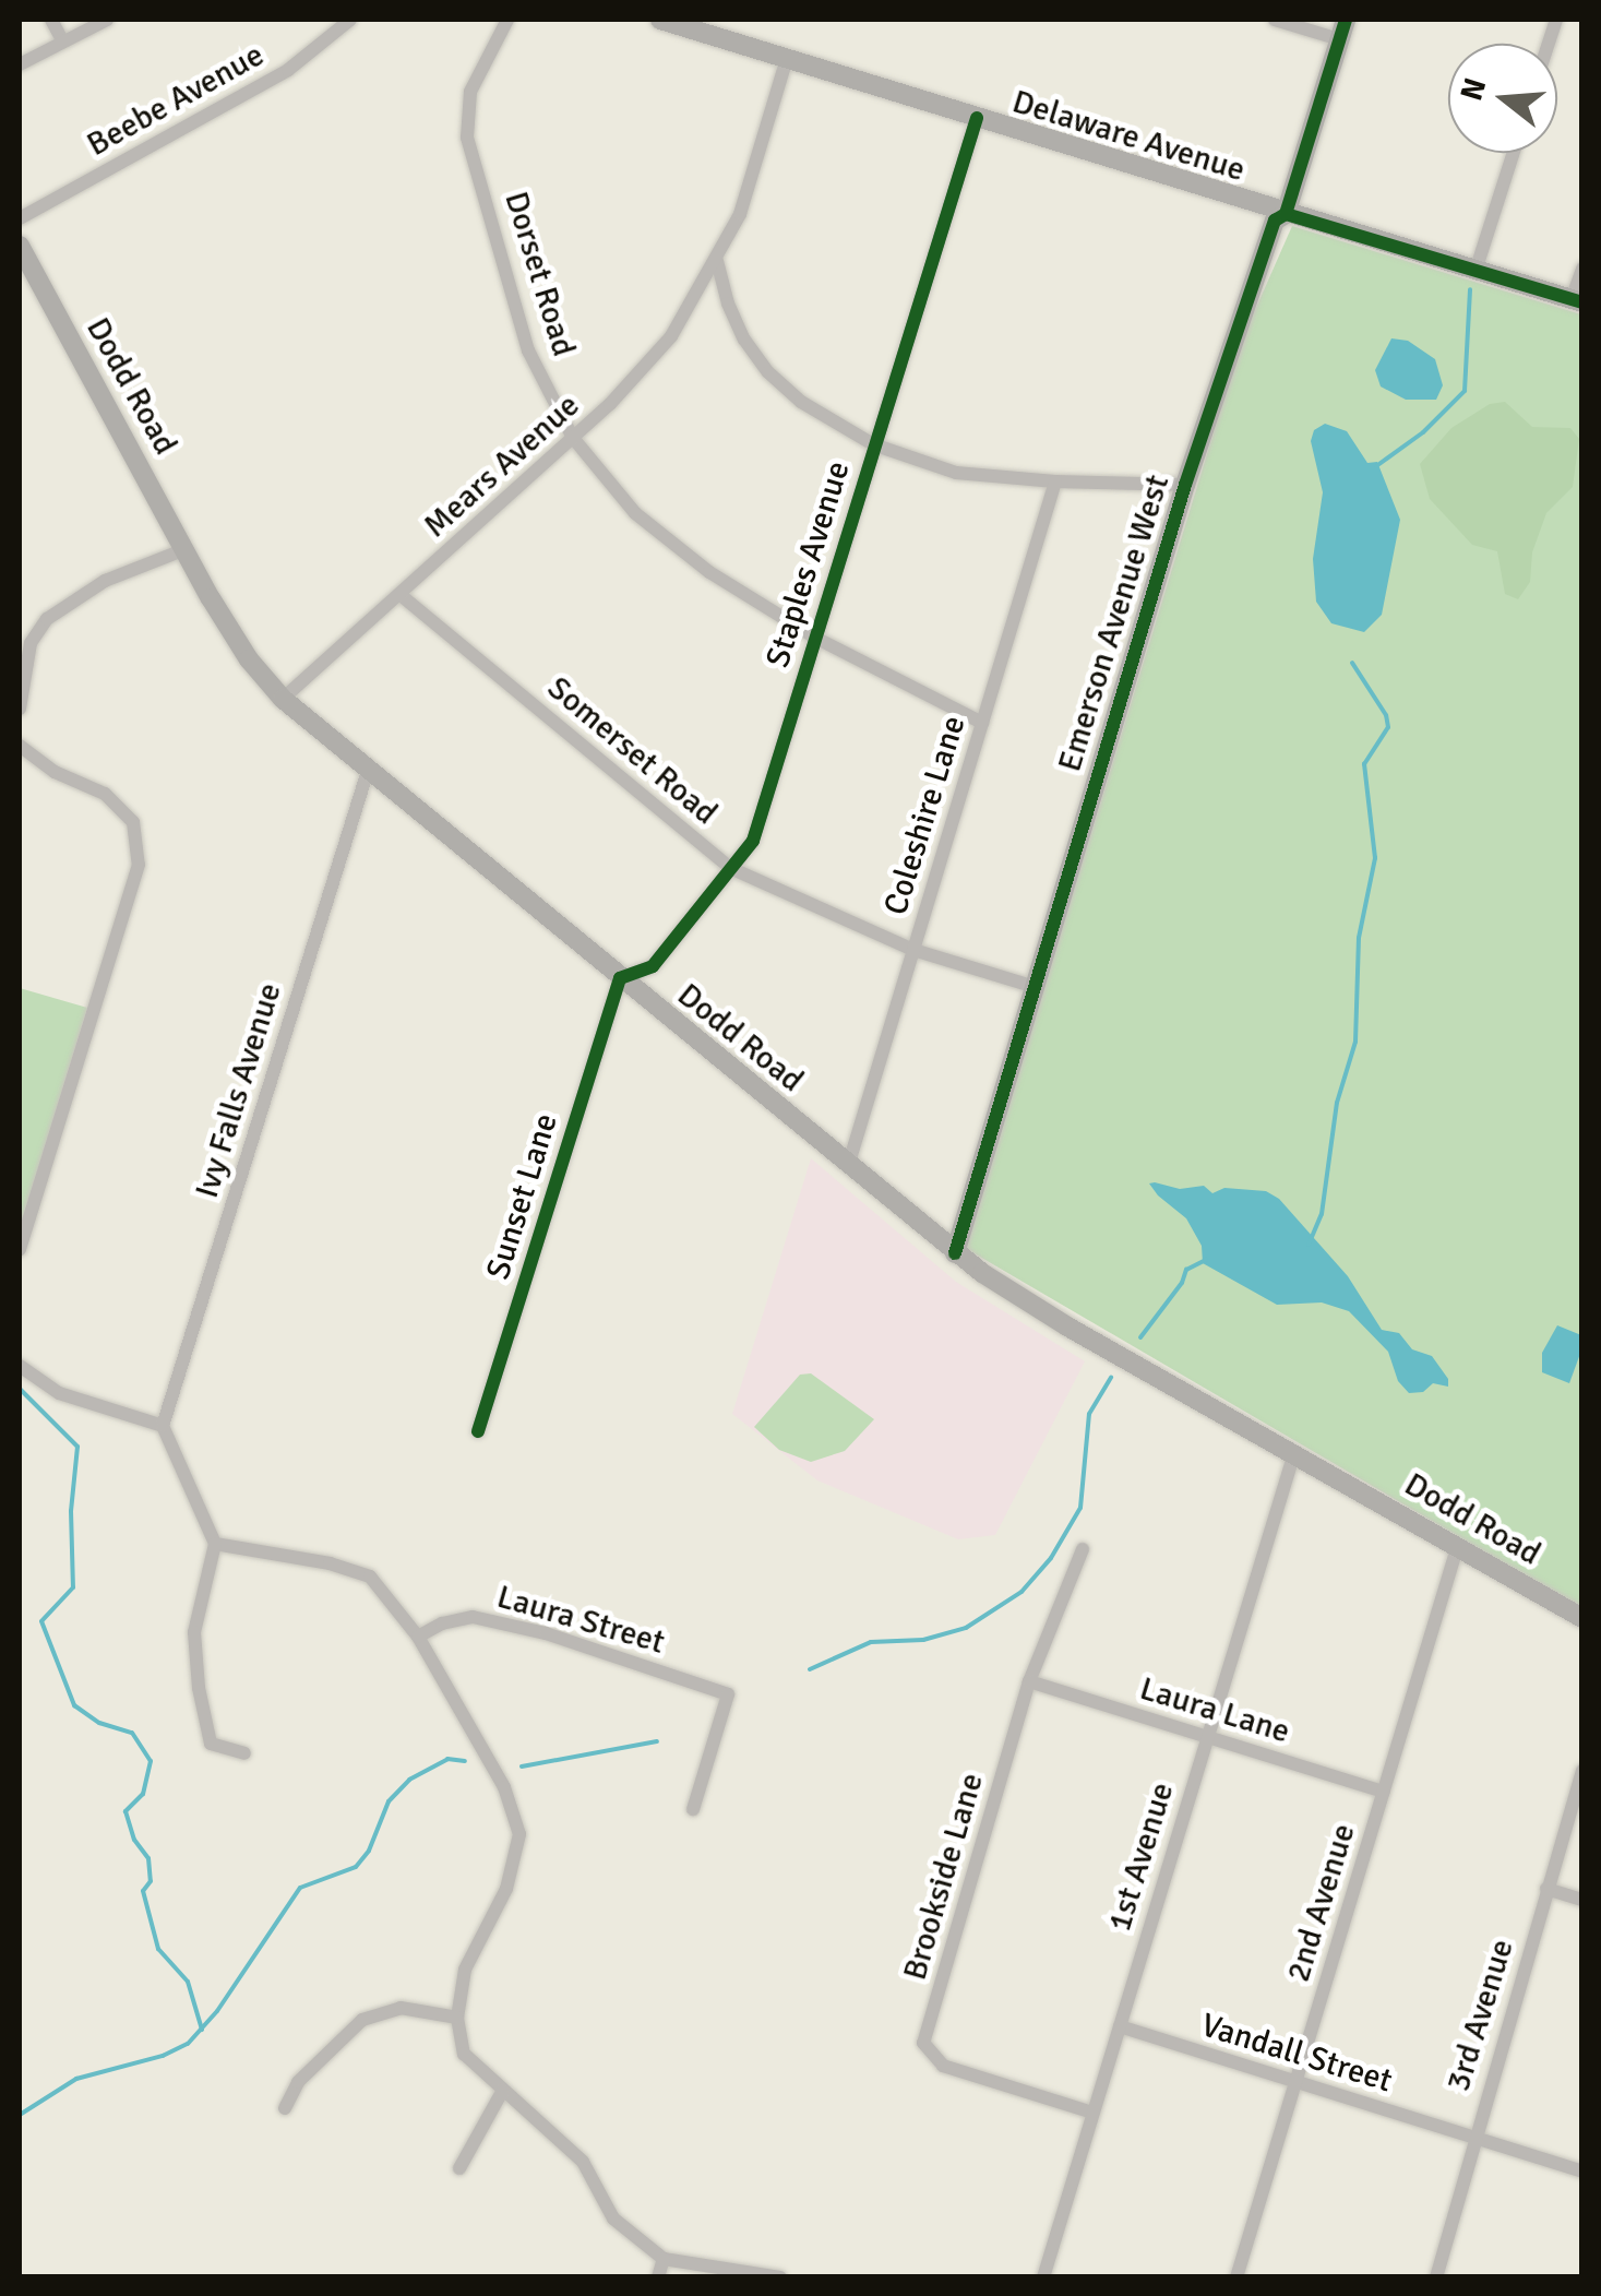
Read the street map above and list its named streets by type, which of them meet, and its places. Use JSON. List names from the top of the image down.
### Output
{
  "streets": {
    "street": [
      "Beebe Avenue",
      "Delaware Avenue",
      "Dorset Road",
      "Dodd Road",
      "Mears Avenue",
      "Staples Avenue",
      "Emerson Avenue West",
      "Somerset Road",
      "Coleshire Lane",
      "Ivy Falls Avenue",
      "Sunset Lane",
      "Laura Street",
      "Laura Lane",
      "1st Avenue",
      "Brookside Lane",
      "2nd Avenue",
      "3rd Avenue",
      "Vandall Street"
    ]
  },
  "crossings": [
    ["Delaware Avenue", "Mears Avenue"],
    ["Delaware Avenue", "Staples Avenue"],
    ["Delaware Avenue", "Emerson Avenue West"],
    ["Dorset Road", "Mears Avenue"],
    ["Dorset Road", "Staples Avenue"],
    ["Dorset Road", "Coleshire Lane"],
    ["Dodd Road", "Mears Avenue"],
    ["Dodd Road", "Staples Avenue"],
    ["Dodd Road", "Emerson Avenue West"],
    ["Dodd Road", "Coleshire Lane"],
    ["Dodd Road", "Ivy Falls Avenue"],
    ["Dodd Road", "Sunset Lane"],
    ["Dodd Road", "1st Avenue"],
    ["Dodd Road", "2nd Avenue"],
    ["Mears Avenue", "Somerset Road"],
    ["Staples Avenue", "Somerset Road"],
    ["Staples Avenue", "Sunset Lane"],
    ["Emerson Avenue West", "Somerset Road"],
    ["Somerset Road", "Coleshire Lane"],
    ["Laura Lane", "1st Avenue"],
    ["Laura Lane", "Brookside Lane"],
    ["Laura Lane", "2nd Avenue"],
    ["1st Avenue", "Brookside Lane"],
    ["1st Avenue", "Vandall Street"],
    ["2nd Avenue", "Vandall Street"],
    ["3rd Avenue", "Vandall Street"]
  ],
  "north": "left"
}
